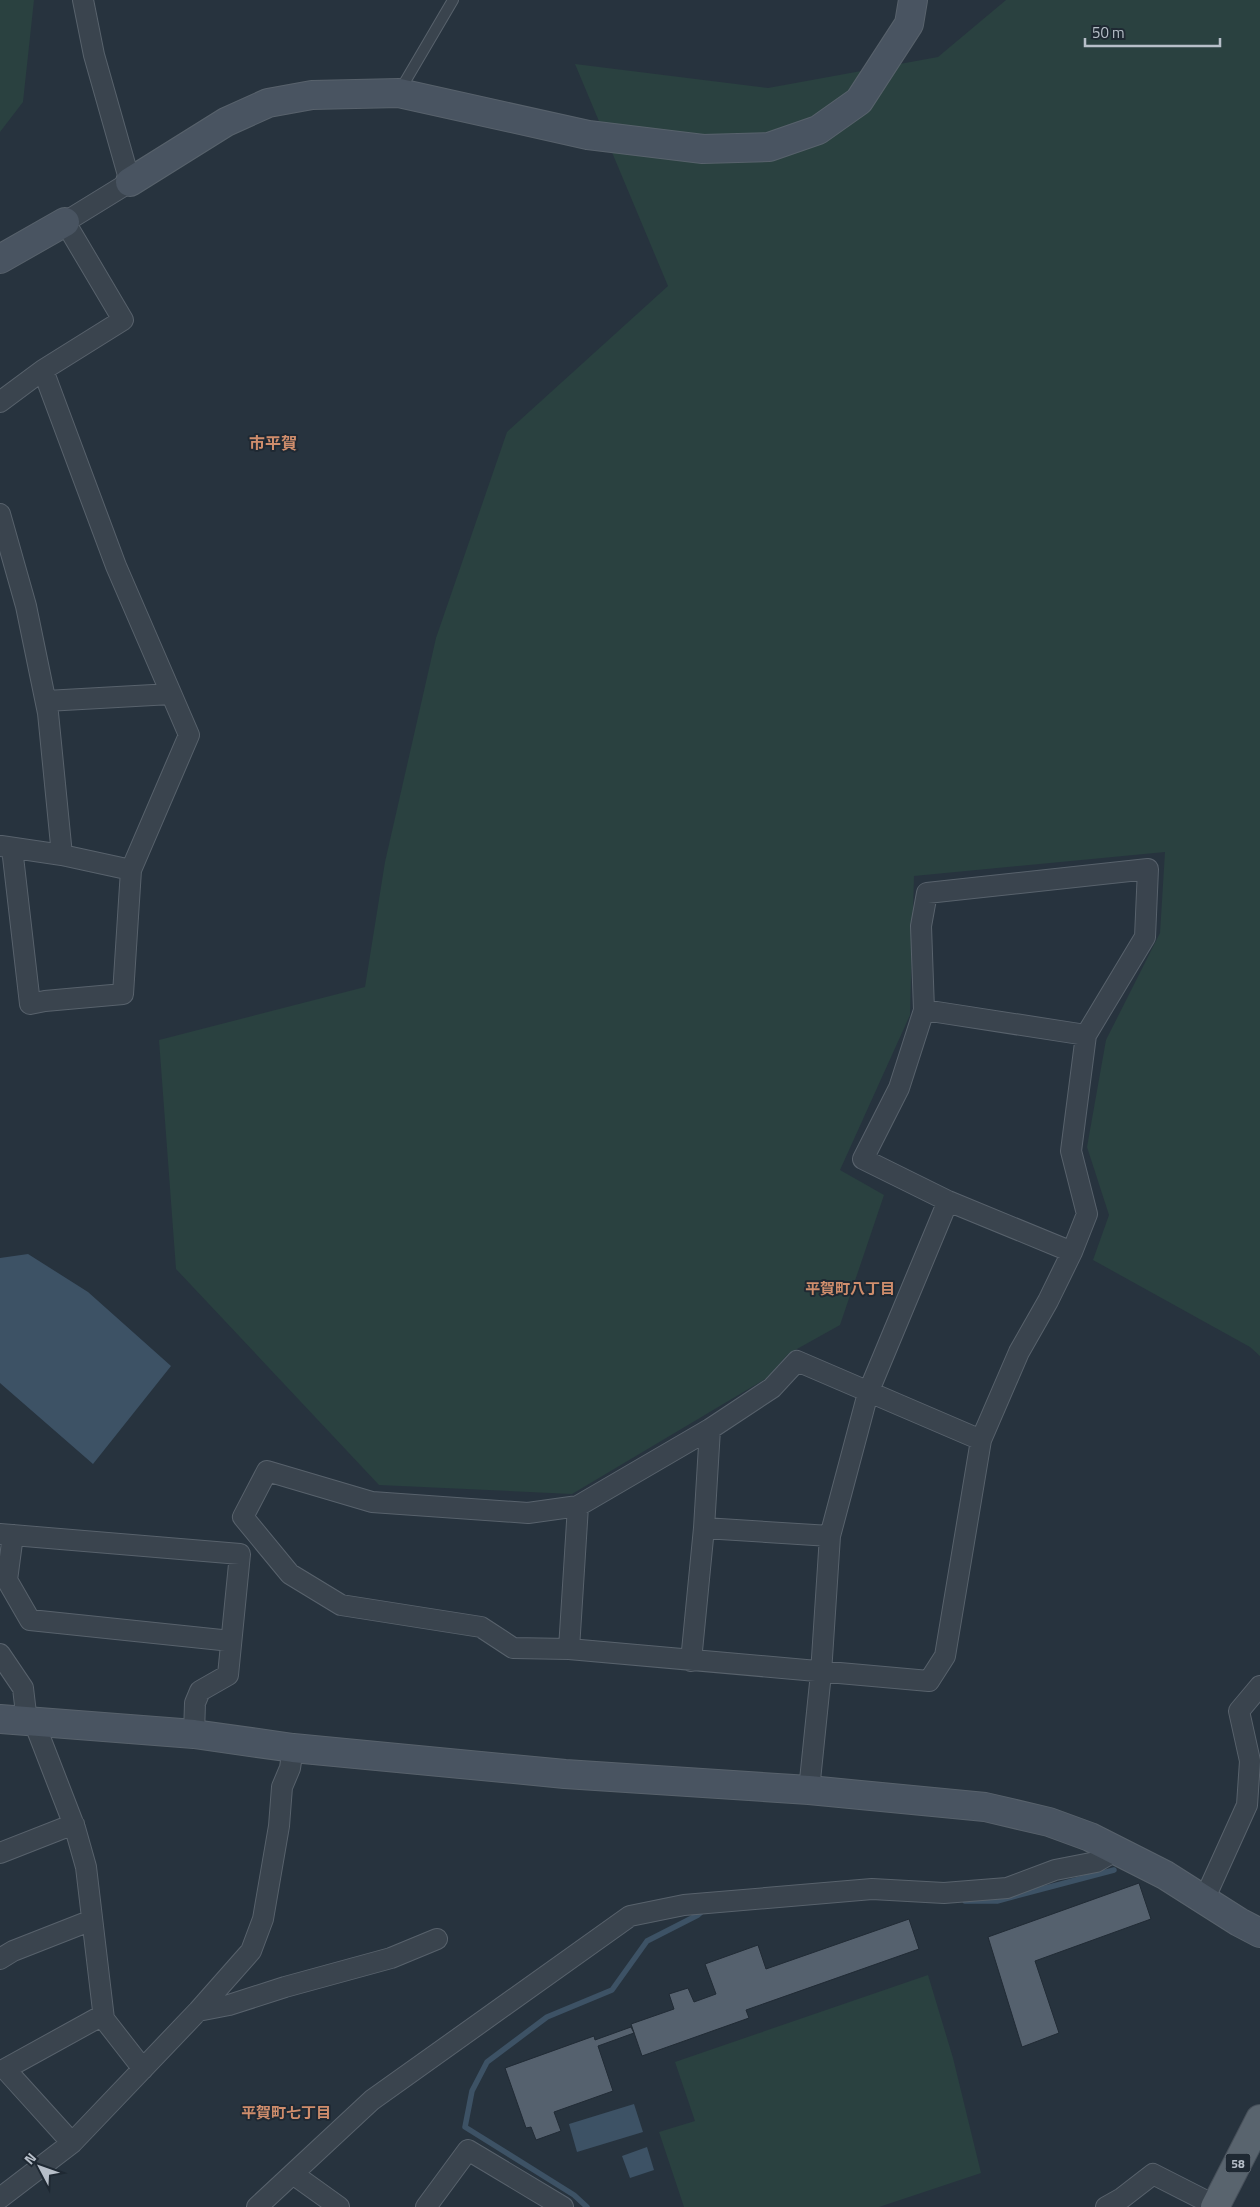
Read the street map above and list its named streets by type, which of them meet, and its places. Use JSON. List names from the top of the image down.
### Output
{
  "streets": {
    "main road": ["58"]
  },
  "districts": ["市平賀", "平賀町八丁目", "平賀町七丁目"],
  "scale_bar": "50 m",
  "north": "top left"
}
